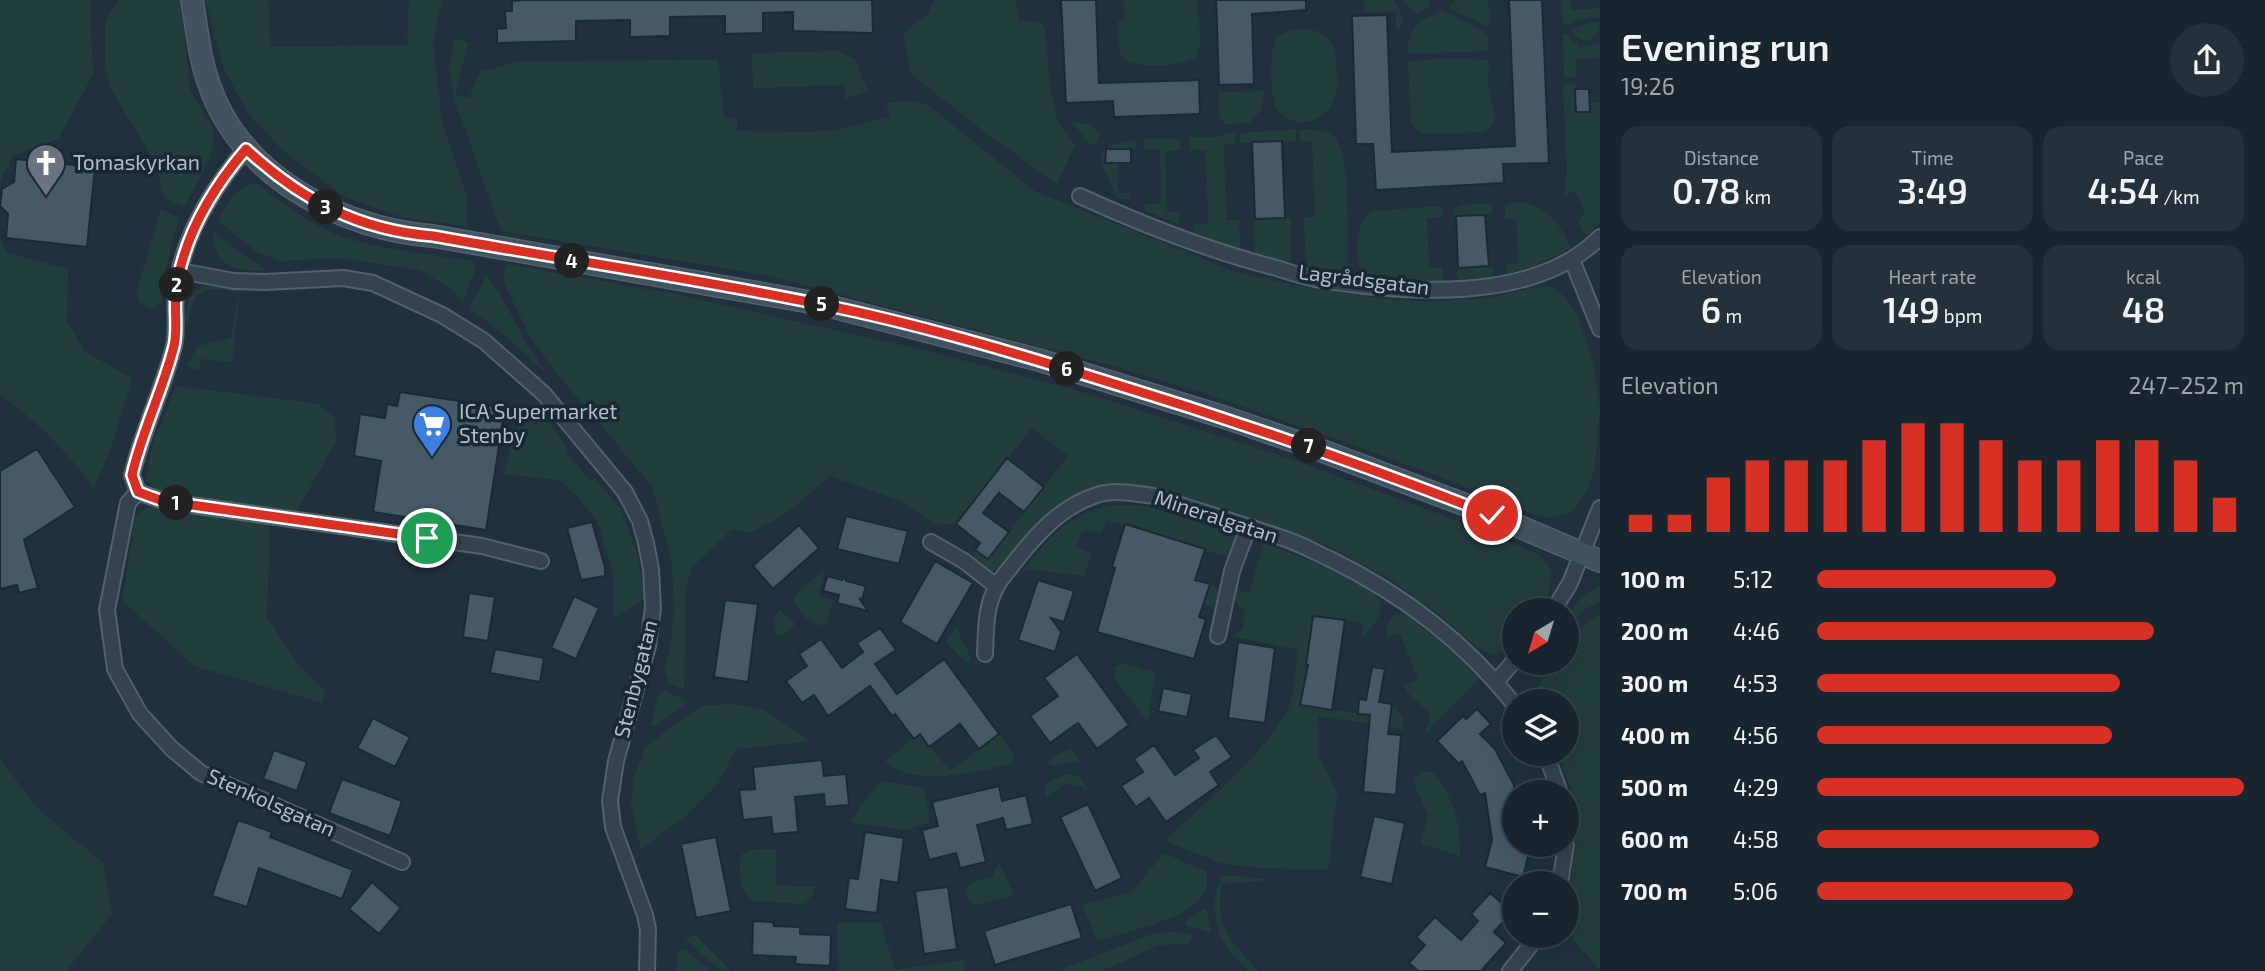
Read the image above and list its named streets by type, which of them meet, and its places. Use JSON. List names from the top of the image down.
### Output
{
  "streets": {
    "street": [
      "Lagrådsgatan",
      "Mineralgatan",
      "Stenbygatan",
      "Stenkolsgatan"
    ]
  },
  "places": {
    "church": ["Tomaskyrkan"],
    "supermarket": ["ICA Supermarket Stenby"]
  },
  "north": "bottom left",
  "page": {
    "heading": ["Evening run", "19:26"],
    "stats": [
      ["Distance", "0.78 km"],
      ["Time", "3:49"],
      ["Pace", "4:54 /km"],
      ["Elevation", "6 m"],
      ["Heart rate", "149 bpm"],
      ["kcal", "48"]
    ],
    "pins": [
      "3",
      "4",
      "2",
      "5",
      "6",
      "7",
      "1"
    ],
    "chart": ["Elevation", "247–252 m"],
    "list": [
      {
        "name": "100 m",
        "note": "5:12"
      },
      {
        "name": "200 m",
        "note": "4:46"
      },
      {
        "name": "300 m",
        "note": "4:53"
      },
      {
        "name": "400 m",
        "note": "4:56"
      },
      {
        "name": "500 m",
        "note": "4:29"
      },
      {
        "name": "600 m",
        "note": "4:58"
      },
      {
        "name": "700 m",
        "note": "5:06"
      }
    ],
    "map_buttons": ["+", "−"]
  }
}
